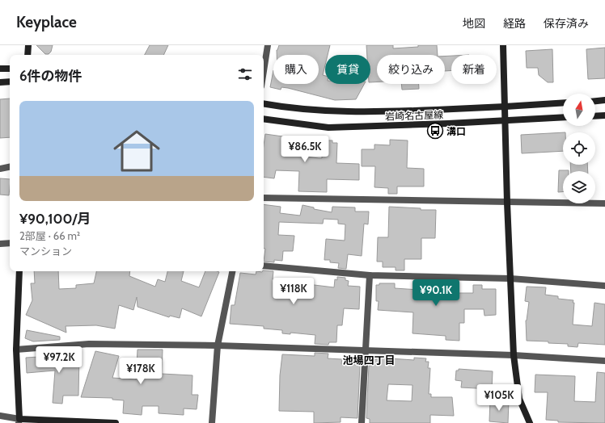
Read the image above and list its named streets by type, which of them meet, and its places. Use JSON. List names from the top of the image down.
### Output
{
  "streets": {
    "main road": ["岩崎名古屋線"]
  },
  "districts": ["池場四丁目"],
  "places": {
    "bus stop": ["溝口"]
  },
  "north": "top",
  "page": {
    "header": "Keyplace",
    "nav": ["地図", "経路", "保存済み"],
    "chip": [
      "購入",
      "賃貸",
      "絞り込み",
      "新着"
    ],
    "heading": "6件の物件",
    "list": [
      {
        "name": "¥90,100/月",
        "note": "2部屋 · 66 m² · マンション"
      }
    ],
    "price": [
      "¥86.5K",
      "¥118K",
      "¥90.1K",
      "¥97.2K",
      "¥178K",
      "¥105K"
    ]
  }
}
